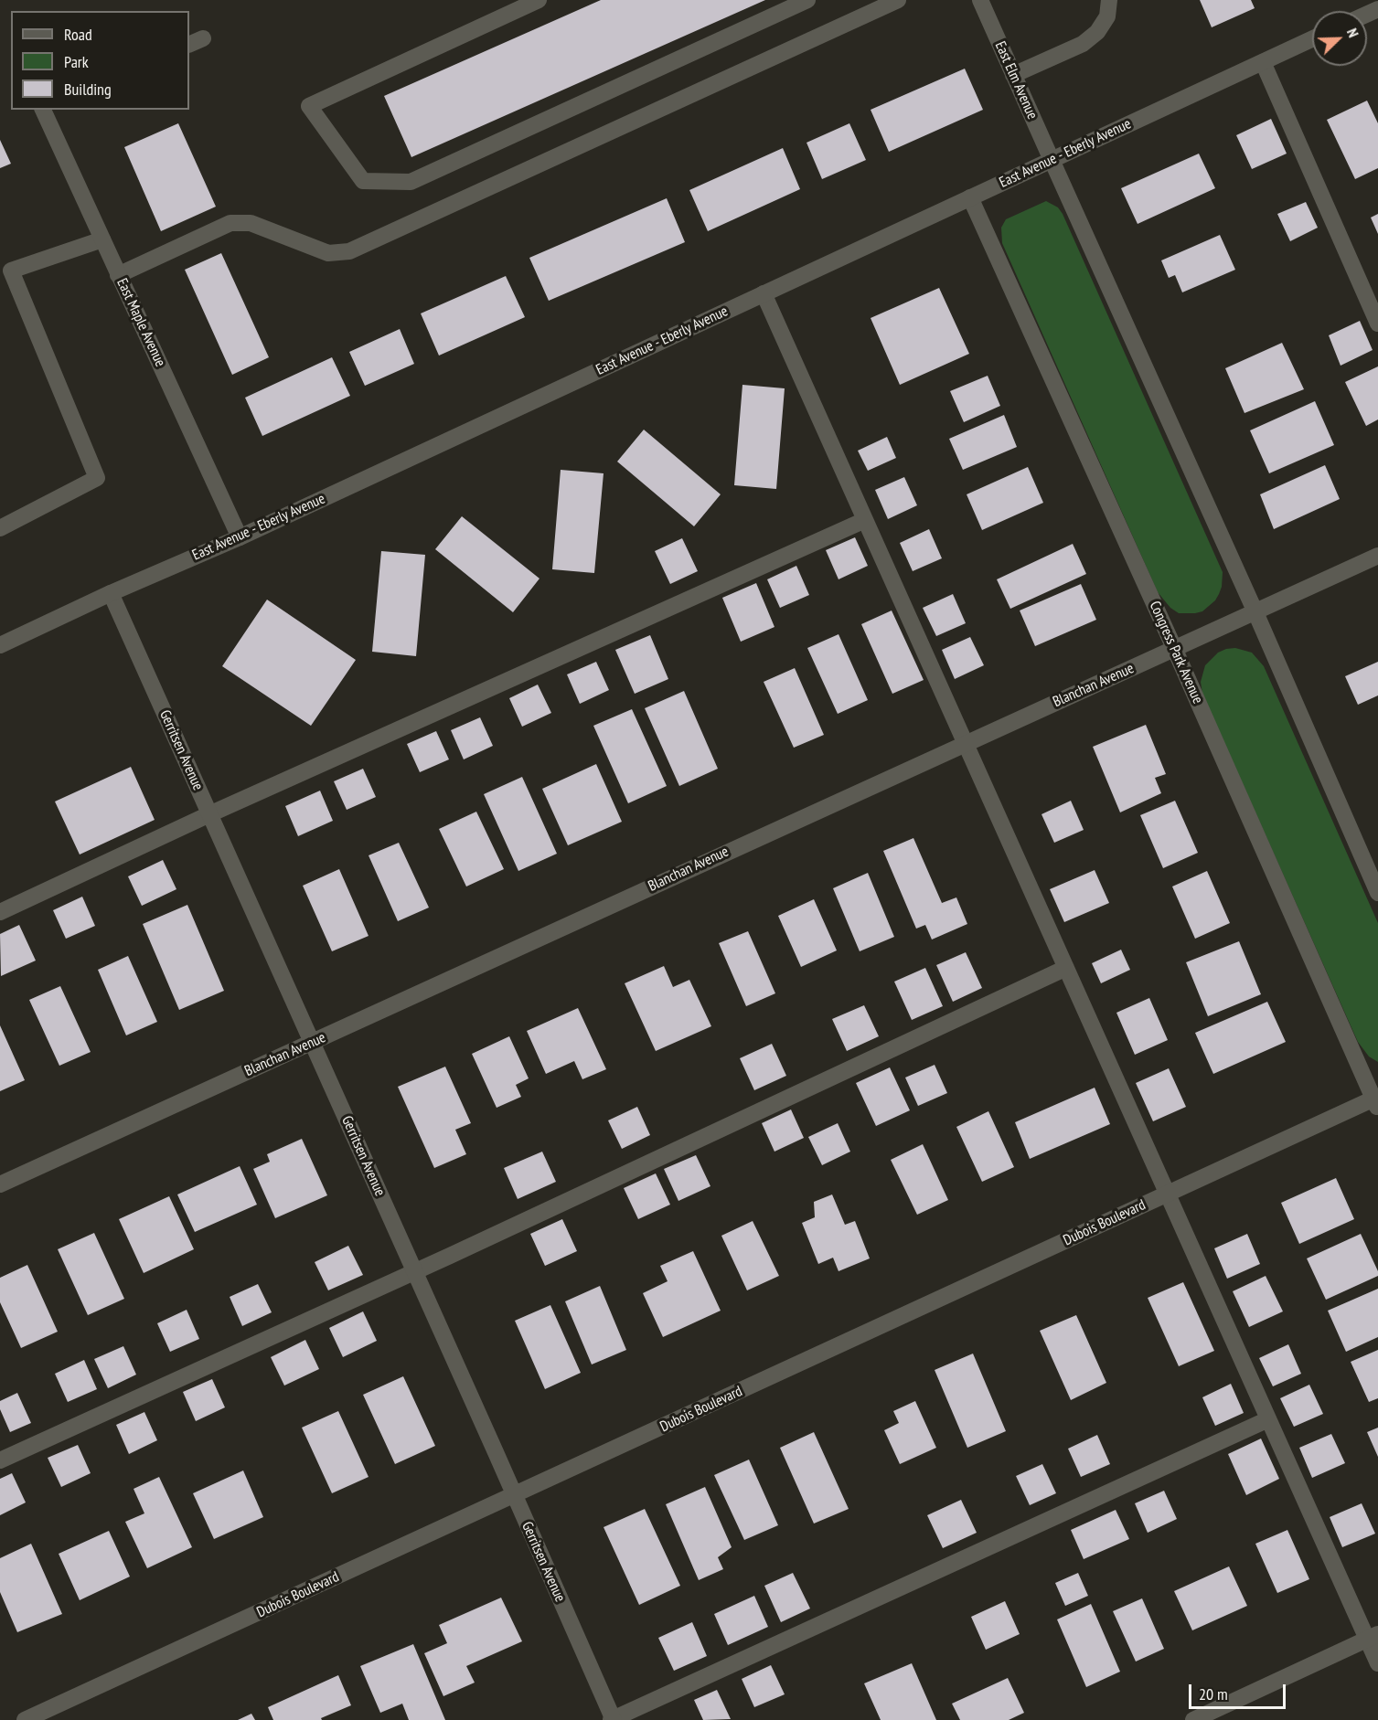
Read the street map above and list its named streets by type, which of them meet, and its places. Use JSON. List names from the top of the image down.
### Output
{
  "streets": {
    "street": [
      "East Elm Avenue",
      "East Avenue - Eberly Avenue",
      "East Maple Avenue",
      "Congress Park Avenue",
      "Blanchan Avenue",
      "Gerritsen Avenue",
      "Dubois Boulevard"
    ]
  },
  "crossings": [
    ["East Elm Avenue", "East Avenue - Eberly Avenue"],
    ["East Avenue - Eberly Avenue", "East Maple Avenue"],
    ["East Avenue - Eberly Avenue", "Congress Park Avenue"],
    ["East Avenue - Eberly Avenue", "Gerritsen Avenue"],
    ["Congress Park Avenue", "Blanchan Avenue"],
    ["Congress Park Avenue", "Dubois Boulevard"],
    ["Blanchan Avenue", "Gerritsen Avenue"],
    ["Gerritsen Avenue", "Dubois Boulevard"]
  ],
  "legend": ["Road", "Park", "Building"],
  "scale_bar": "20 m",
  "north": "top right"
}
